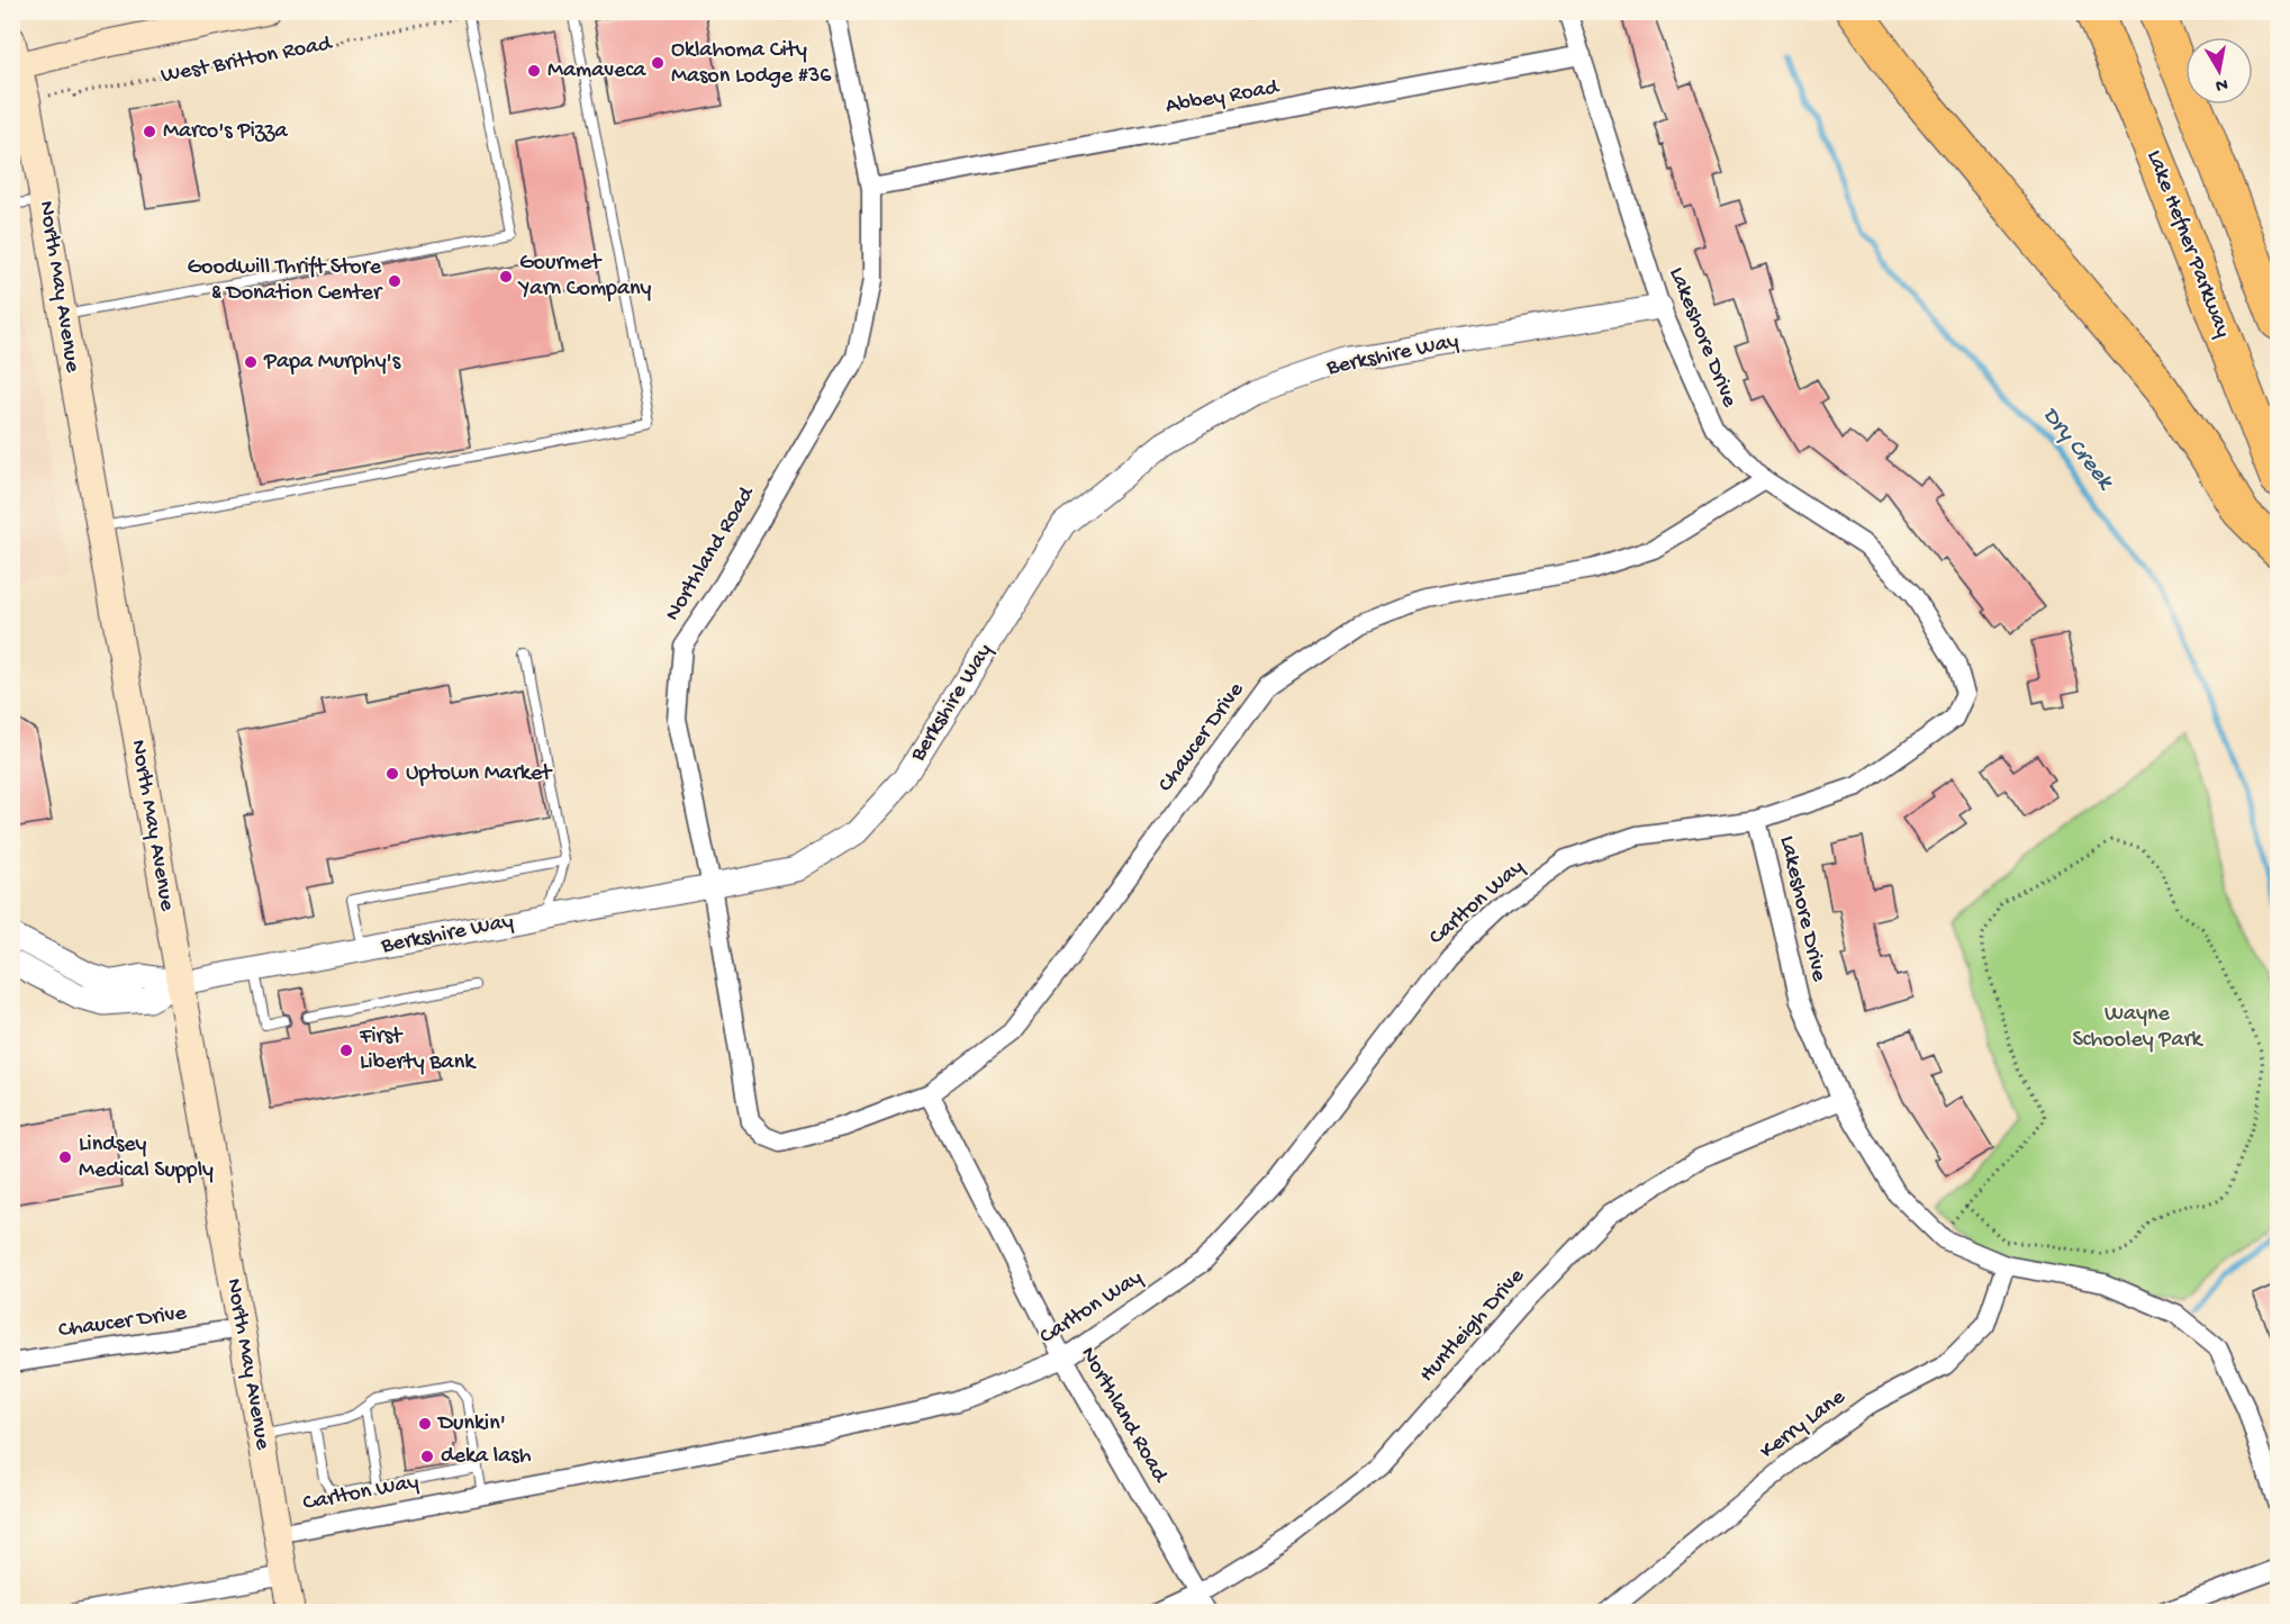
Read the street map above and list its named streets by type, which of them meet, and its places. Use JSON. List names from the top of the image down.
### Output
{
  "streets": {
    "highway": ["Lake Hefner Parkway"],
    "main road": ["West Britton Road", "North May Avenue"],
    "street": [
      "Abbey Road",
      "Lakeshore Drive",
      "Berkshire Way",
      "Northland Road",
      "Chaucer Drive",
      "Carlton Way",
      "Huntleigh Drive",
      "Kerry Lane"
    ]
  },
  "crossings": [
    ["West Britton Road", "North May Avenue"],
    ["Abbey Road", "Lakeshore Drive"],
    ["Abbey Road", "Northland Road"],
    ["North May Avenue", "Berkshire Way"],
    ["North May Avenue", "Chaucer Drive"],
    ["North May Avenue", "Carlton Way"],
    ["Lakeshore Drive", "Berkshire Way"],
    ["Lakeshore Drive", "Chaucer Drive"],
    ["Lakeshore Drive", "Carlton Way"],
    ["Lakeshore Drive", "Huntleigh Drive"],
    ["Lakeshore Drive", "Kerry Lane"],
    ["Berkshire Way", "Northland Road"],
    ["Northland Road", "Chaucer Drive"],
    ["Northland Road", "Carlton Way"],
    ["Northland Road", "Huntleigh Drive"]
  ],
  "water": ["Dry Creek"],
  "parks": ["Wayne Schooley Park"],
  "places": [
    "Oklahoma City Mason Lodge #36",
    "Mamaveca",
    "Marco's Pizza",
    "Gourmet Yarn Company",
    "Goodwill Thrift Store & Donation Center",
    "Papa Murphy's",
    "Uptown Market",
    "First Liberty Bank",
    "Lindsey Medical Supply",
    "Dunkin'",
    "deka lash"
  ],
  "north": "bottom"
}
